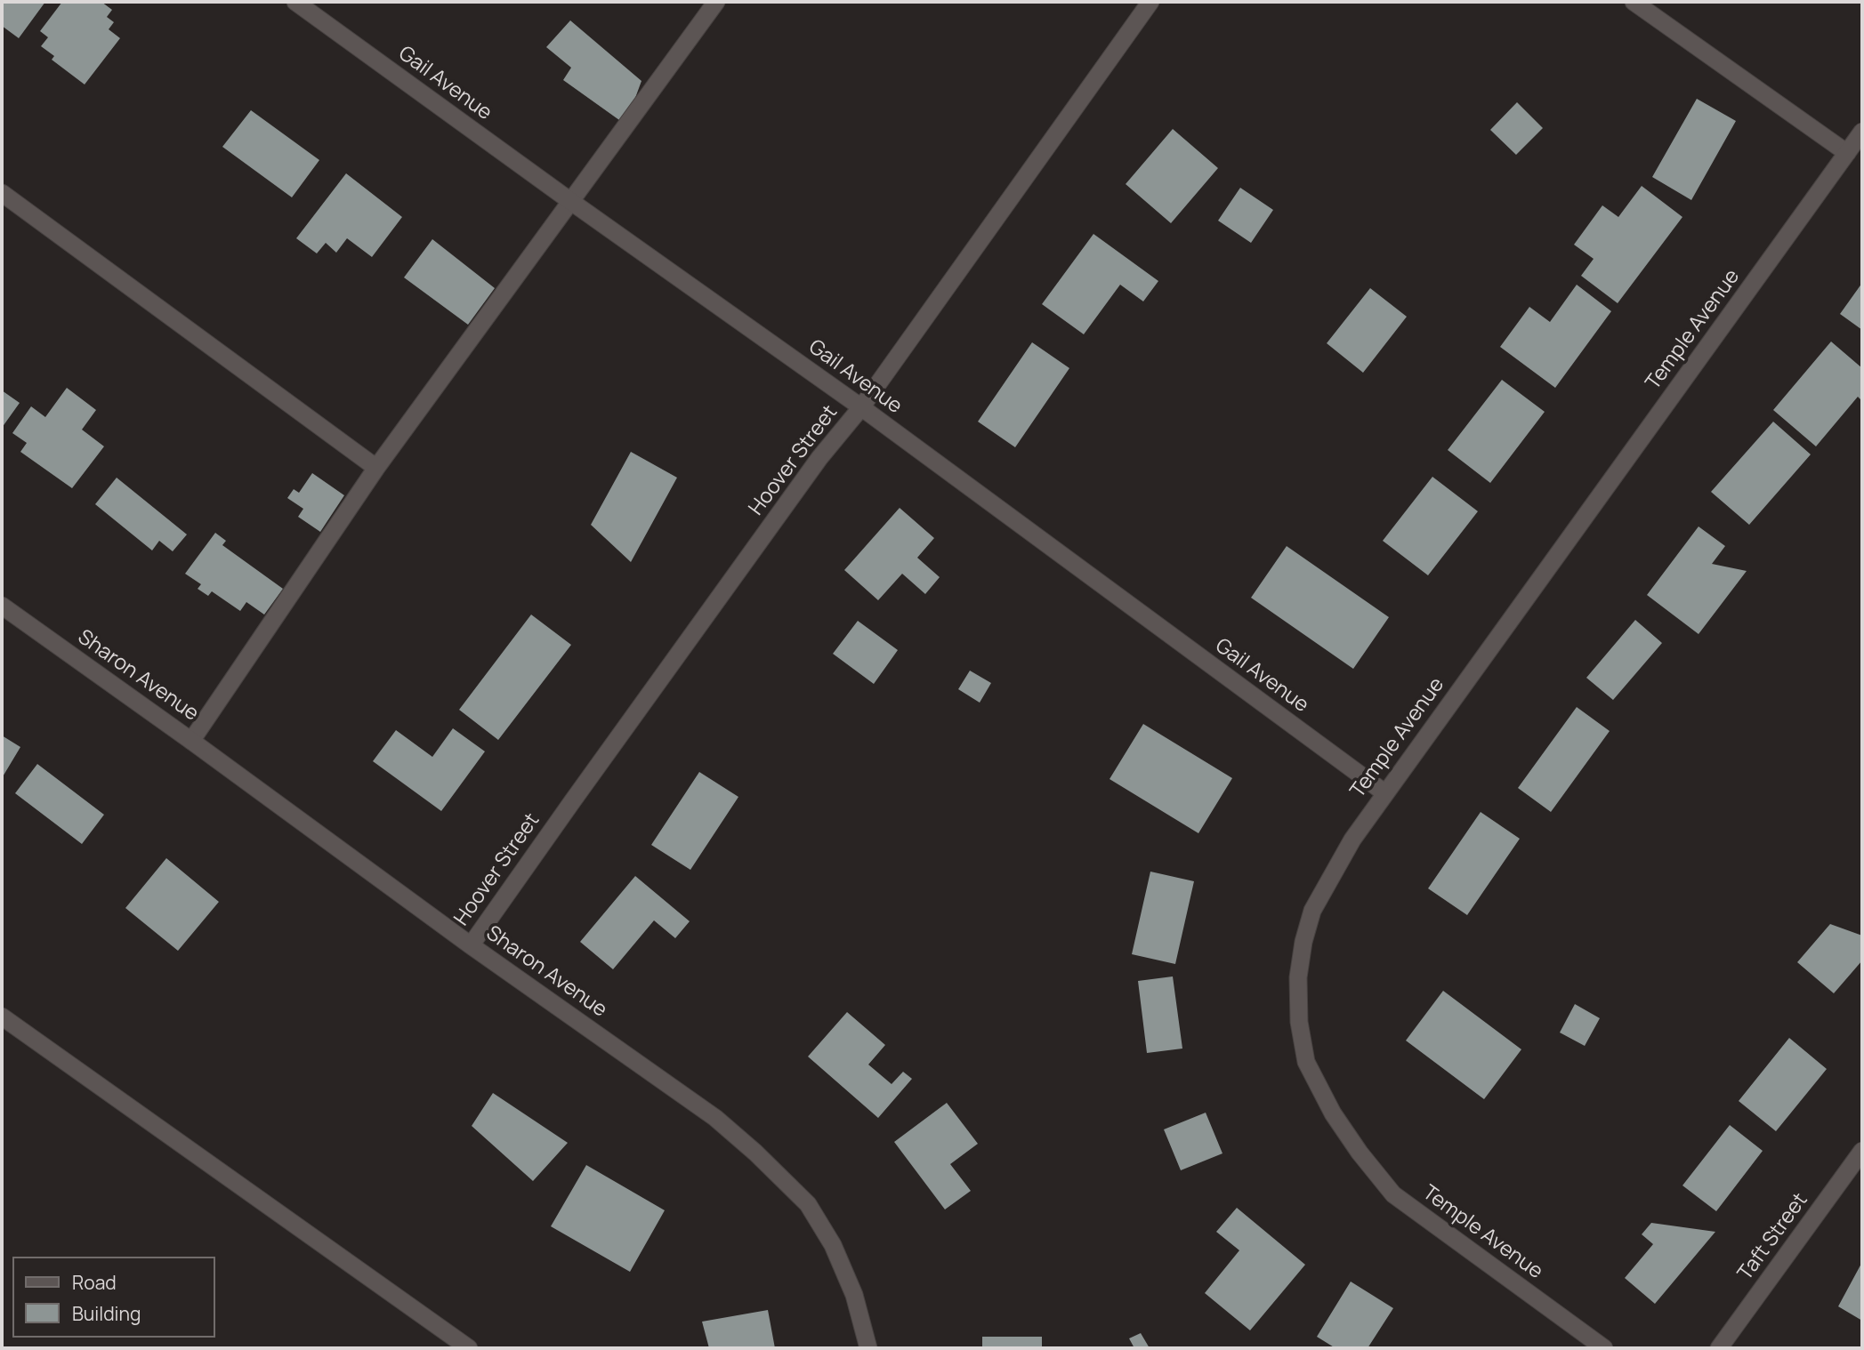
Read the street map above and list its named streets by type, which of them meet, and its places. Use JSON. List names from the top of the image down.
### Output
{
  "streets": {
    "street": [
      "Gail Avenue",
      "Temple Avenue",
      "Hoover Street",
      "Sharon Avenue",
      "Taft Street"
    ]
  },
  "crossings": [
    ["Gail Avenue", "Temple Avenue"],
    ["Gail Avenue", "Hoover Street"],
    ["Hoover Street", "Sharon Avenue"]
  ],
  "legend": ["Road", "Building"]
}
